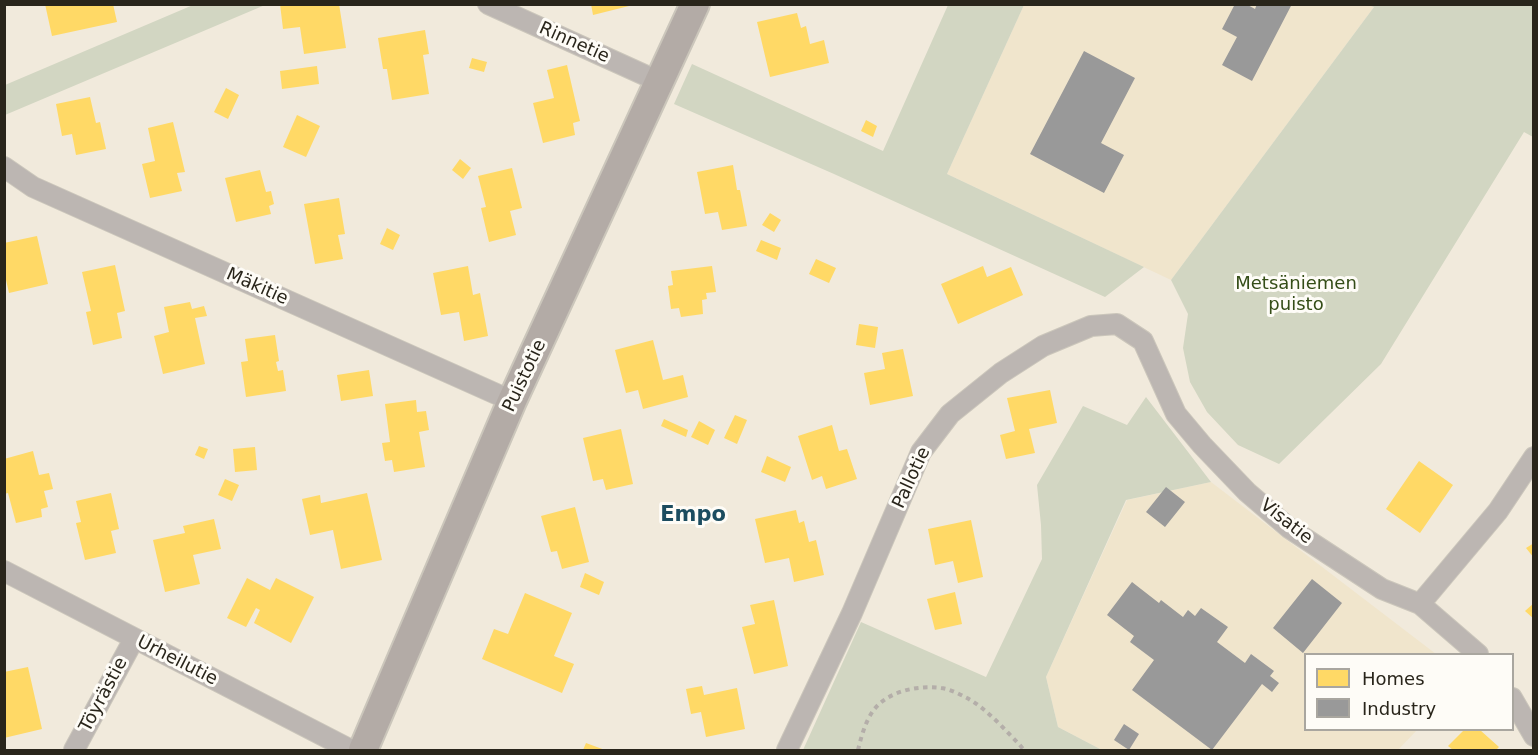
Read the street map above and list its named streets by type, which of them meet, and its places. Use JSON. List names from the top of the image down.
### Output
{
  "streets": {
    "street": [
      "Rinnetie",
      "Mäkitie",
      "Puistotie",
      "Pallotie",
      "Visatie",
      "Urheilutie",
      "Töyrästie"
    ]
  },
  "crossings": [
    ["Rinnetie", "Puistotie"],
    ["Mäkitie", "Puistotie"],
    ["Pallotie", "Visatie"],
    ["Urheilutie", "Töyrästie"]
  ],
  "districts": ["Empo"],
  "parks": ["Metsäniemen puisto"],
  "legend": ["Homes", "Industry"]
}
